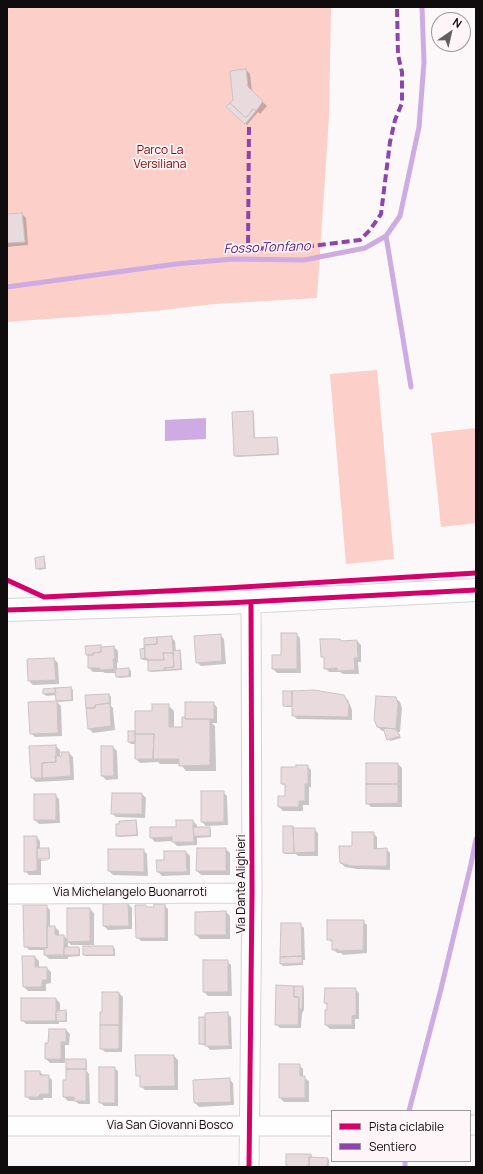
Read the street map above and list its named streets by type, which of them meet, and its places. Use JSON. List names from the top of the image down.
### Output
{
  "streets": {
    "street": ["Via Dante Alighieri", "Via Michelangelo Buonarroti", "Via San Giovanni Bosco"]
  },
  "crossings": [
    ["Via Dante Alighieri", "Via Michelangelo Buonarroti"],
    ["Via Dante Alighieri", "Via San Giovanni Bosco"]
  ],
  "water": ["Fosso Tonfano"],
  "parks": ["Parco La Versiliana"],
  "legend": ["Pista ciclabile", "Sentiero"],
  "north": "top right"
}
